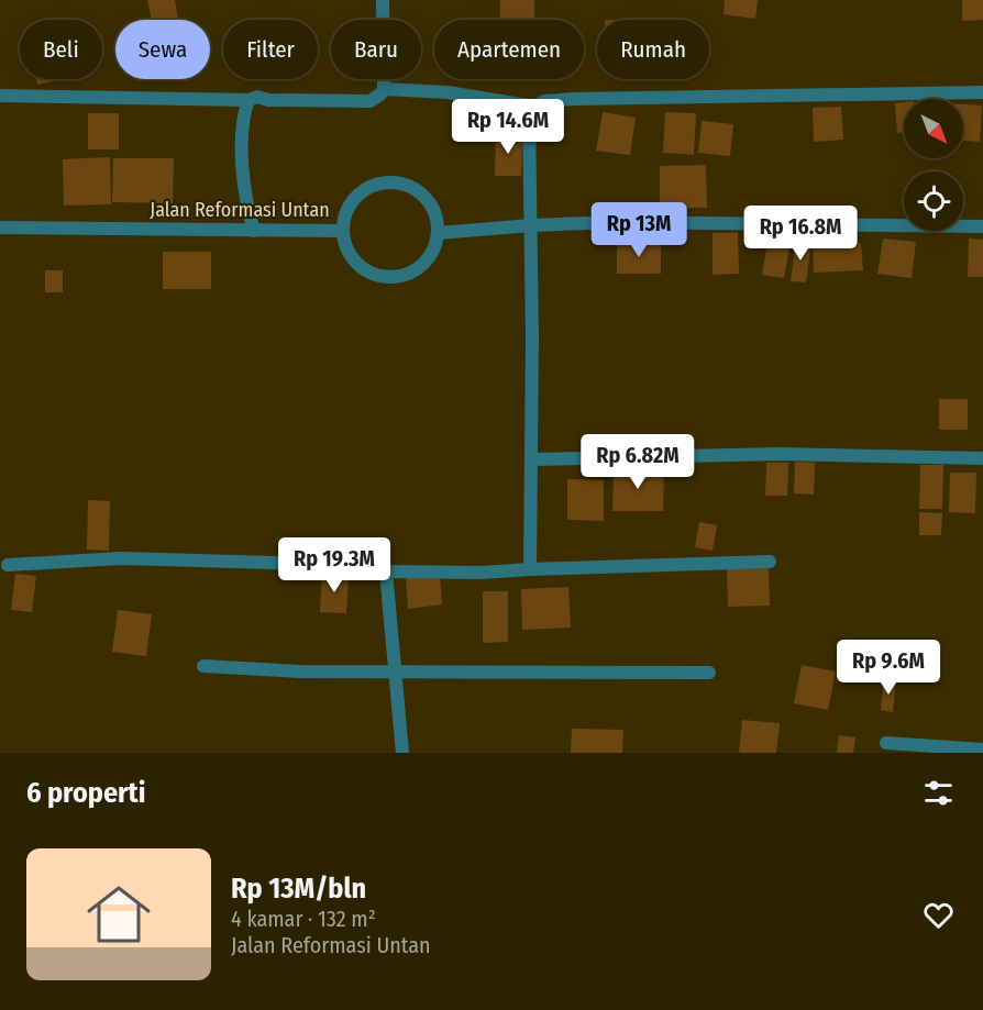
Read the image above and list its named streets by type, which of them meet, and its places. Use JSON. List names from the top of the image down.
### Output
{
  "streets": {
    "street": ["Jalan Reformasi Untan"]
  },
  "north": "bottom right",
  "page": {
    "chip": [
      "Beli",
      "Sewa",
      "Filter",
      "Baru",
      "Apartemen",
      "Rumah"
    ],
    "price": [
      "Rp 14.6M",
      "Rp 13M",
      "Rp 16.8M",
      "Rp 6.82M",
      "Rp 19.3M",
      "Rp 9.6M"
    ],
    "heading": "6 properti",
    "list": [
      {
        "name": "Rp 13M/bln",
        "note": "4 kamar · 132 m² · Jalan Reformasi Untan"
      }
    ]
  }
}
